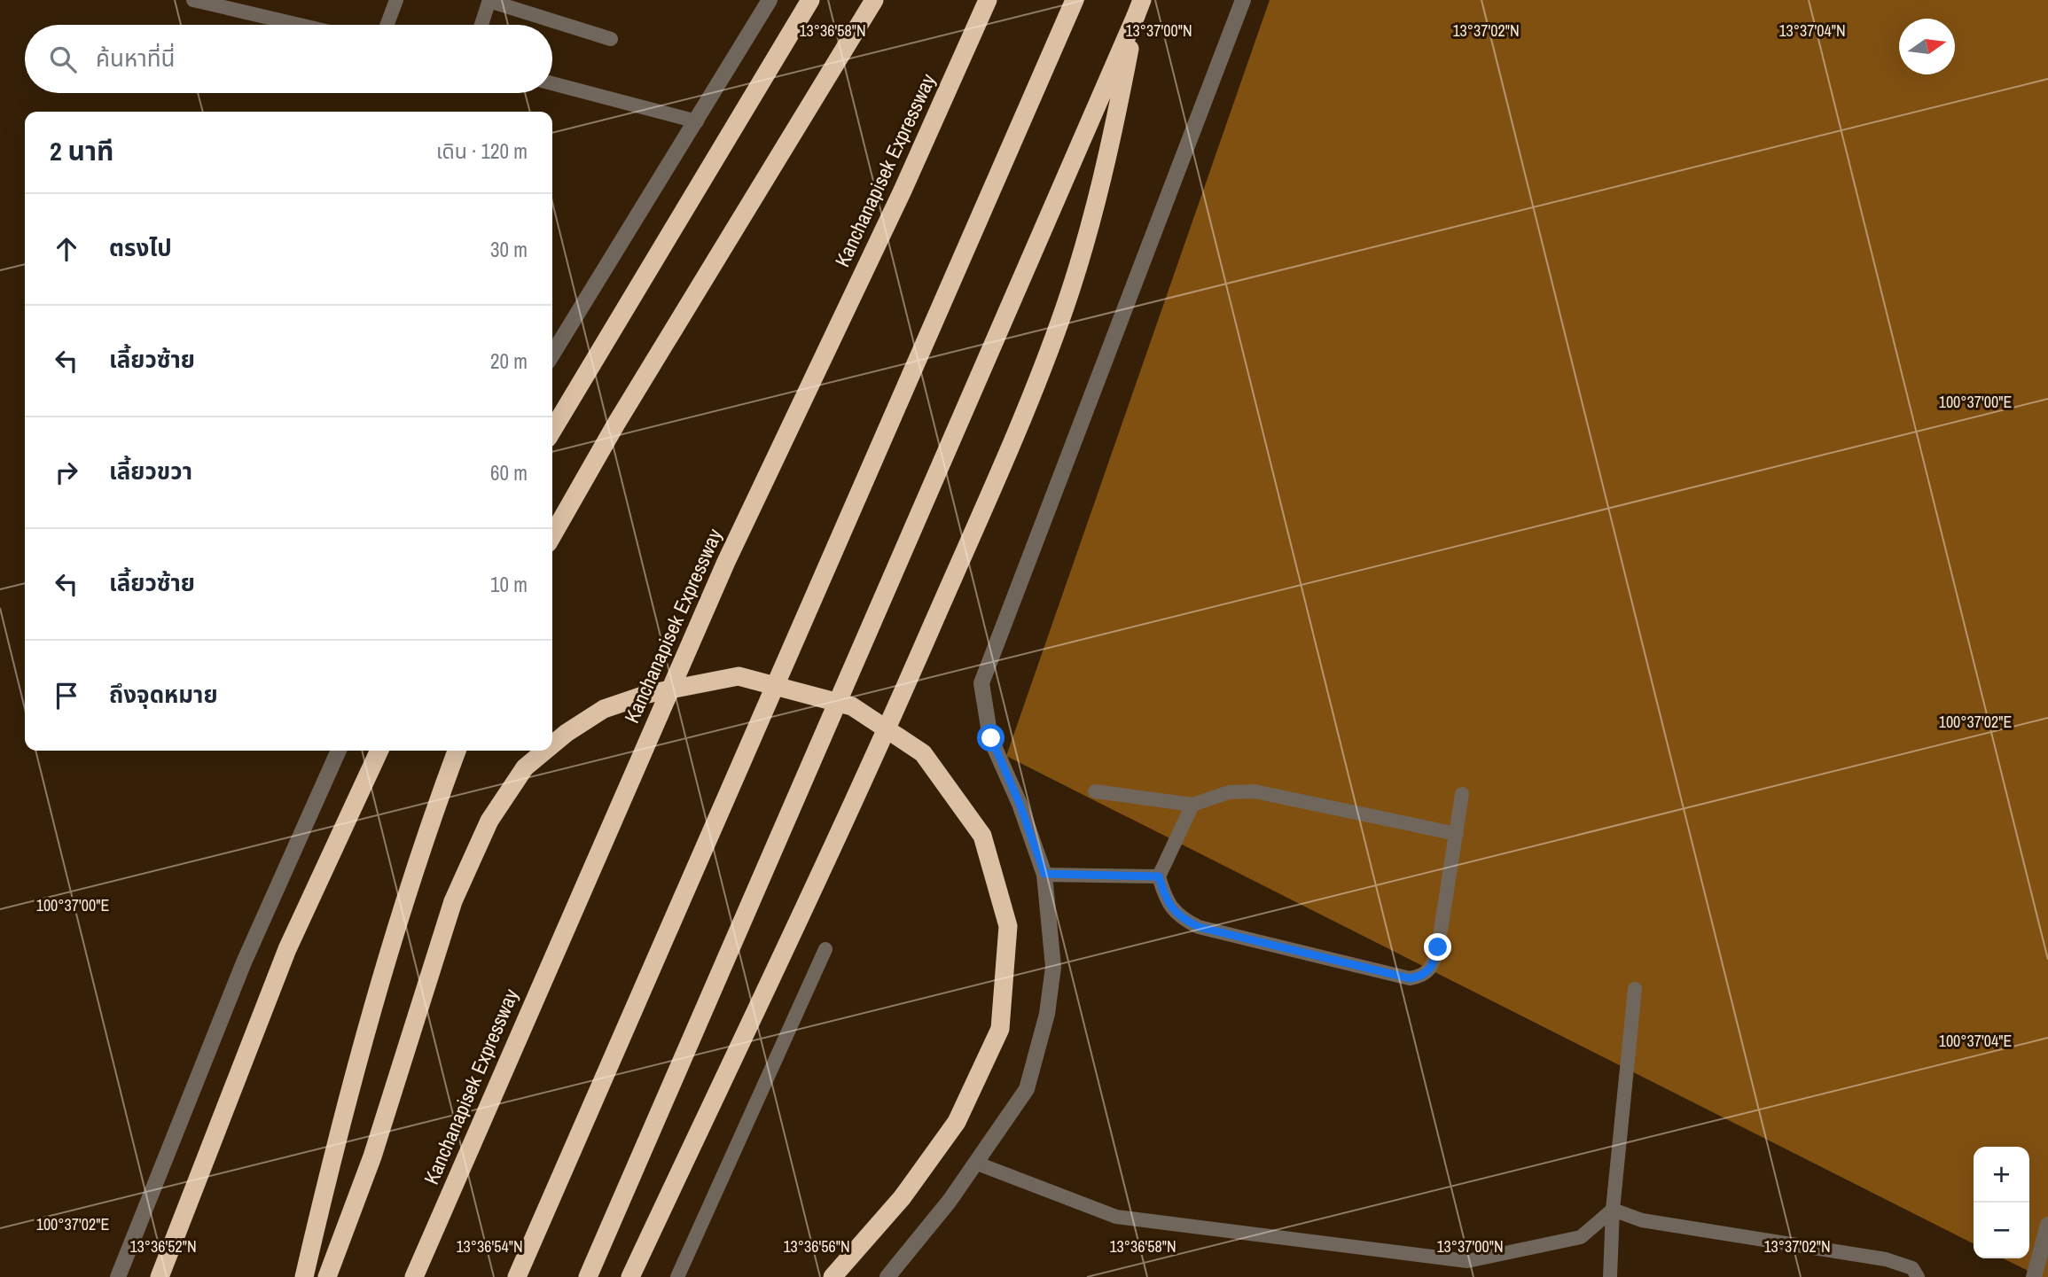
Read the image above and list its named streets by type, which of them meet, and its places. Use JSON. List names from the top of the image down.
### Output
{
  "streets": {
    "highway": ["Kanchanapisek Expressway"]
  },
  "north": "right",
  "page": {
    "search": "ค้นหาที่นี่",
    "heading": ["2 นาที", "เดิน · 120 m"],
    "list": [
      ["ตรงไป", "30 m"],
      ["เลี้ยวซ้าย", "20 m"],
      ["เลี้ยวขวา", "60 m"],
      ["เลี้ยวซ้าย", "10 m"],
      "ถึงจุดหมาย"
    ],
    "map_buttons": ["+", "−"]
  },
  "coordinates": [
    "13°36'58\"N",
    "13°37'00\"N",
    "13°37'02\"N",
    "13°37'04\"N",
    "100°37'00\"E",
    "100°37'02\"E",
    "100°37'04\"E",
    "13°36'52\"N",
    "13°36'54\"N",
    "13°36'56\"N"
  ]
}
